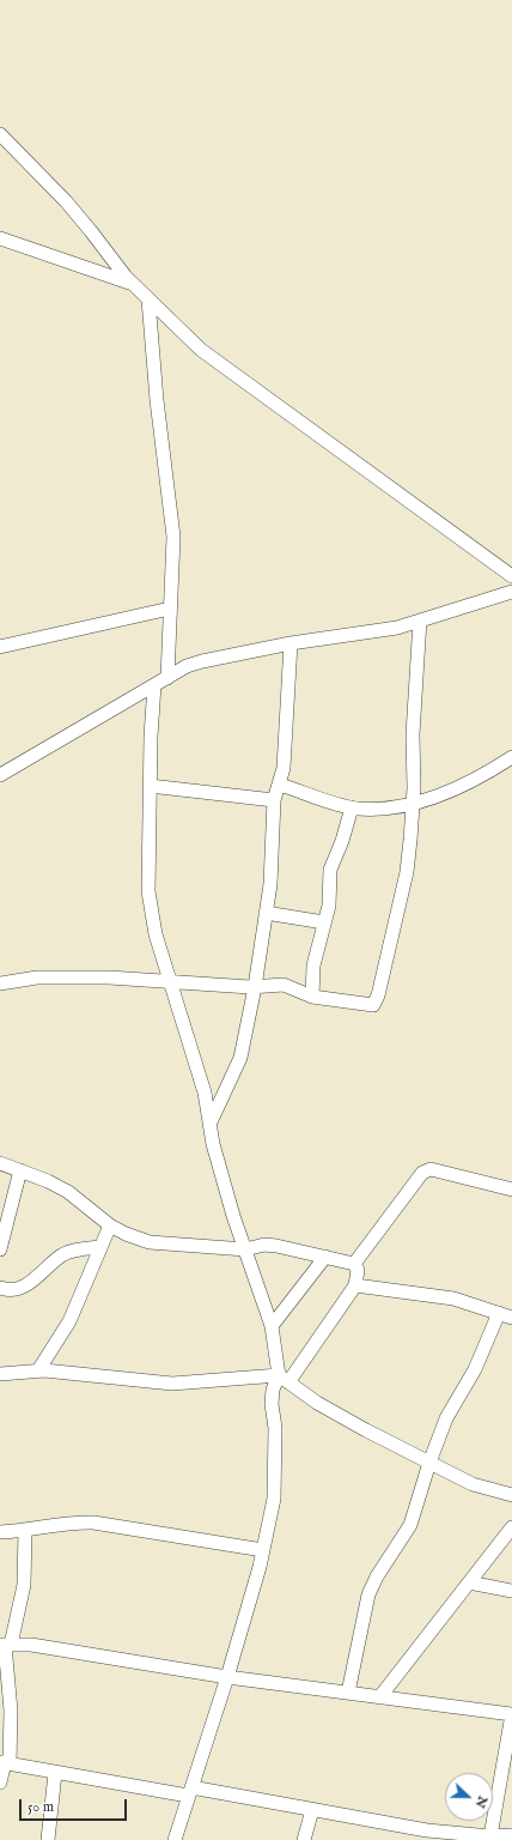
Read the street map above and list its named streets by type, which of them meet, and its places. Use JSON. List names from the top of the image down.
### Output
{
  "scale_bar": "50 m",
  "north": "right"
}
